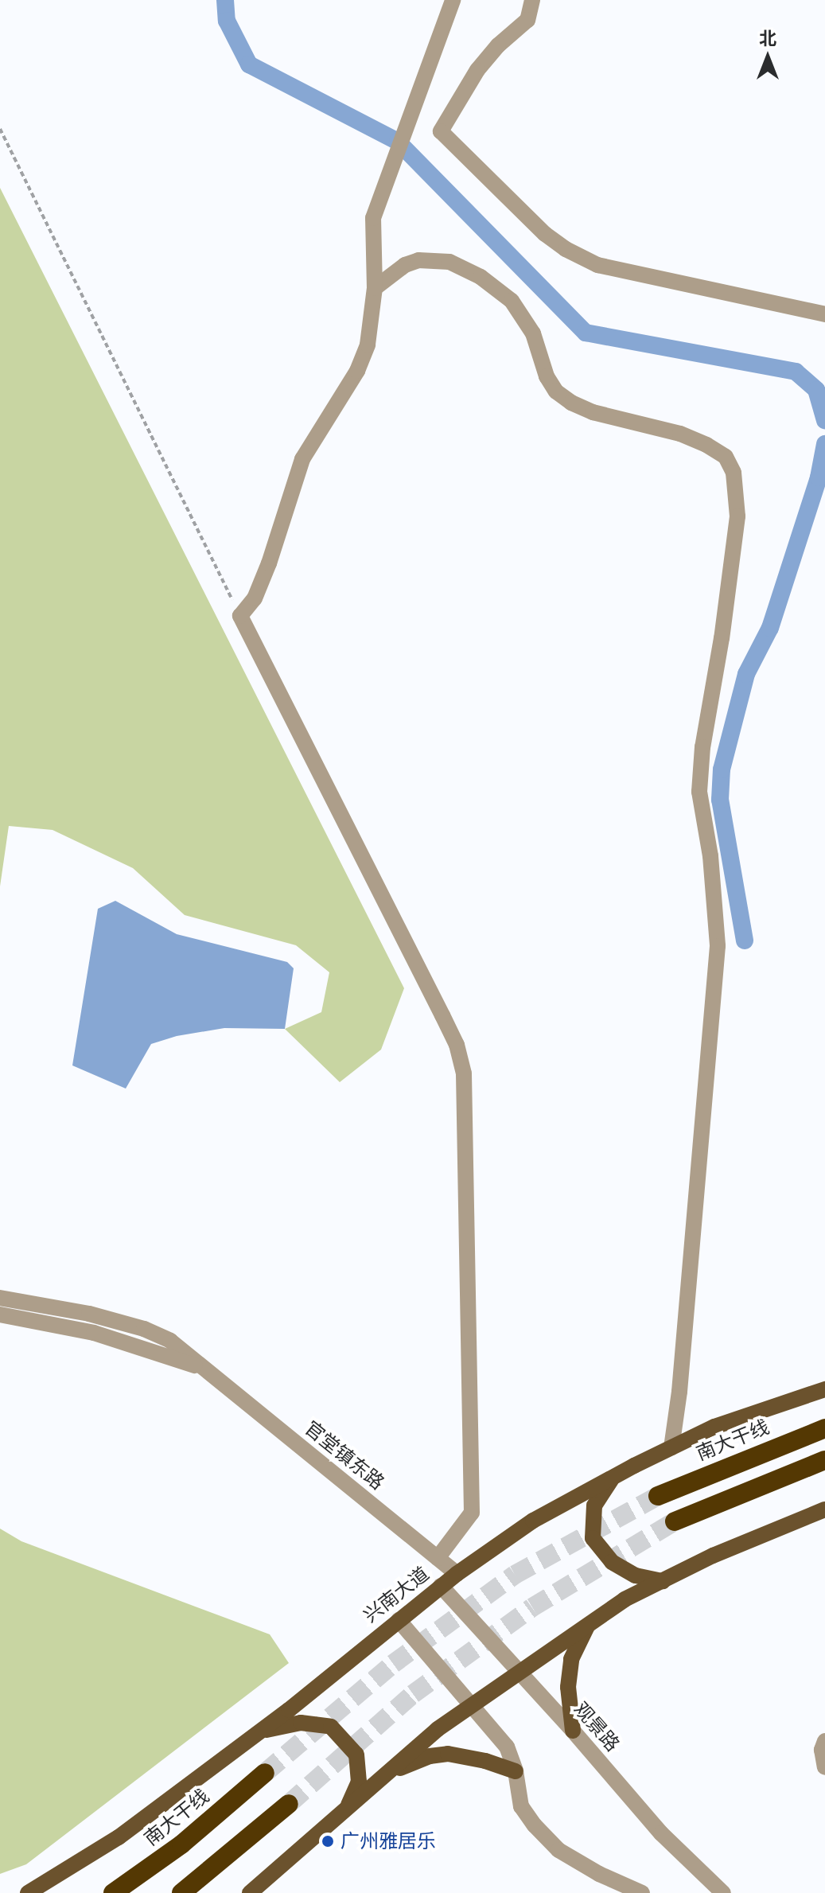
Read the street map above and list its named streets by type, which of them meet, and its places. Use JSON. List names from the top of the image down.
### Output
{
  "streets": {
    "highway": ["南大干线"],
    "main road": ["兴南大道"],
    "street": ["官堂镇东路", "观景路"]
  },
  "crossings": [
    ["官堂镇东路", "兴南大道"],
    ["兴南大道", "观景路"]
  ],
  "places": ["广州雅居乐"],
  "north": "top"
}
